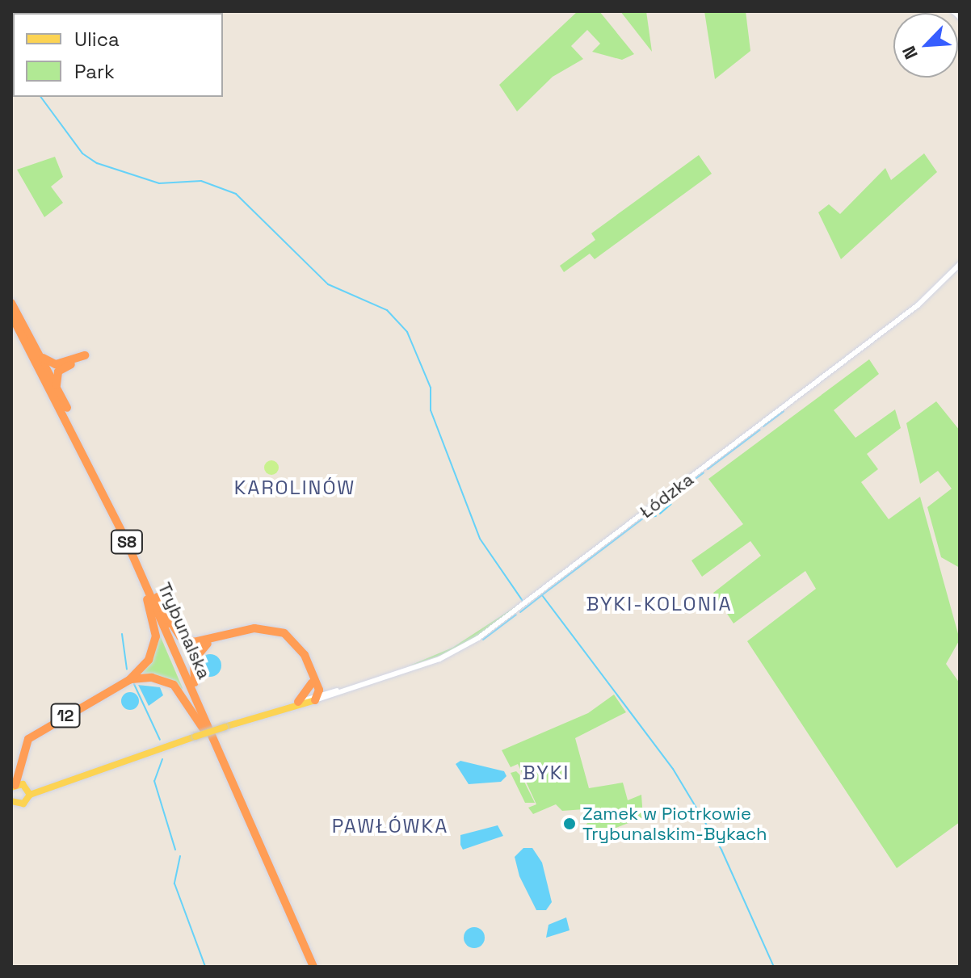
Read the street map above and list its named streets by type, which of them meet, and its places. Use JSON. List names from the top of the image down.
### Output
{
  "streets": {
    "highway": ["S8", "Trybunalska", "12"],
    "main road": ["Łódzka"]
  },
  "crossings": [
    ["Łódzka", "12"],
    ["Trybunalska", "12"]
  ],
  "districts": [
    "KAROLINÓW",
    "BYKI-KOLONIA",
    "BYKI",
    "PAWŁÓWKA"
  ],
  "places": ["Zamek w Piotrkowie Trybunalskim-Bykach"],
  "legend": ["Ulica", "Park"],
  "north": "bottom left"
}
